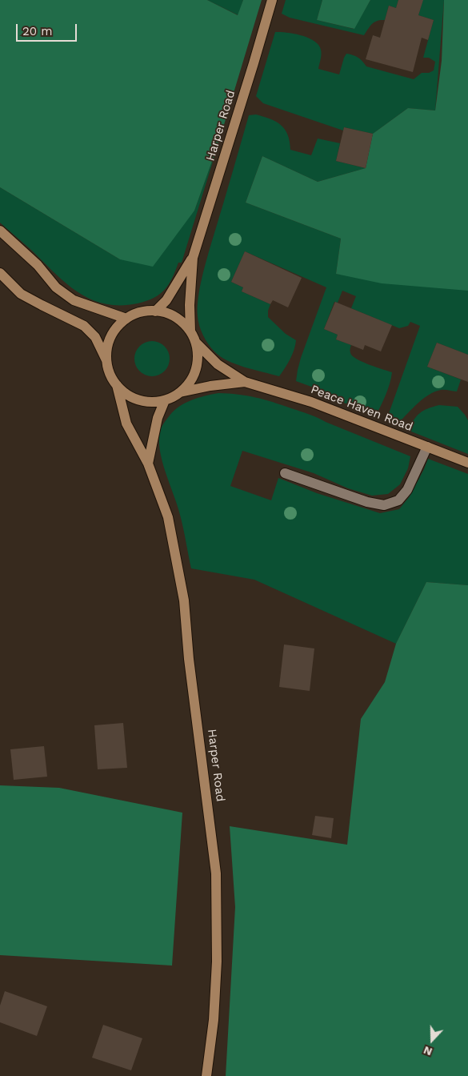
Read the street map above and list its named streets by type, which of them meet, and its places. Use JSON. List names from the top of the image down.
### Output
{
  "streets": {
    "main road": ["Harper Road", "Peace Haven Road"]
  },
  "crossings": [
    ["Harper Road", "Peace Haven Road"]
  ],
  "scale_bar": "20 m",
  "north": "bottom"
}
